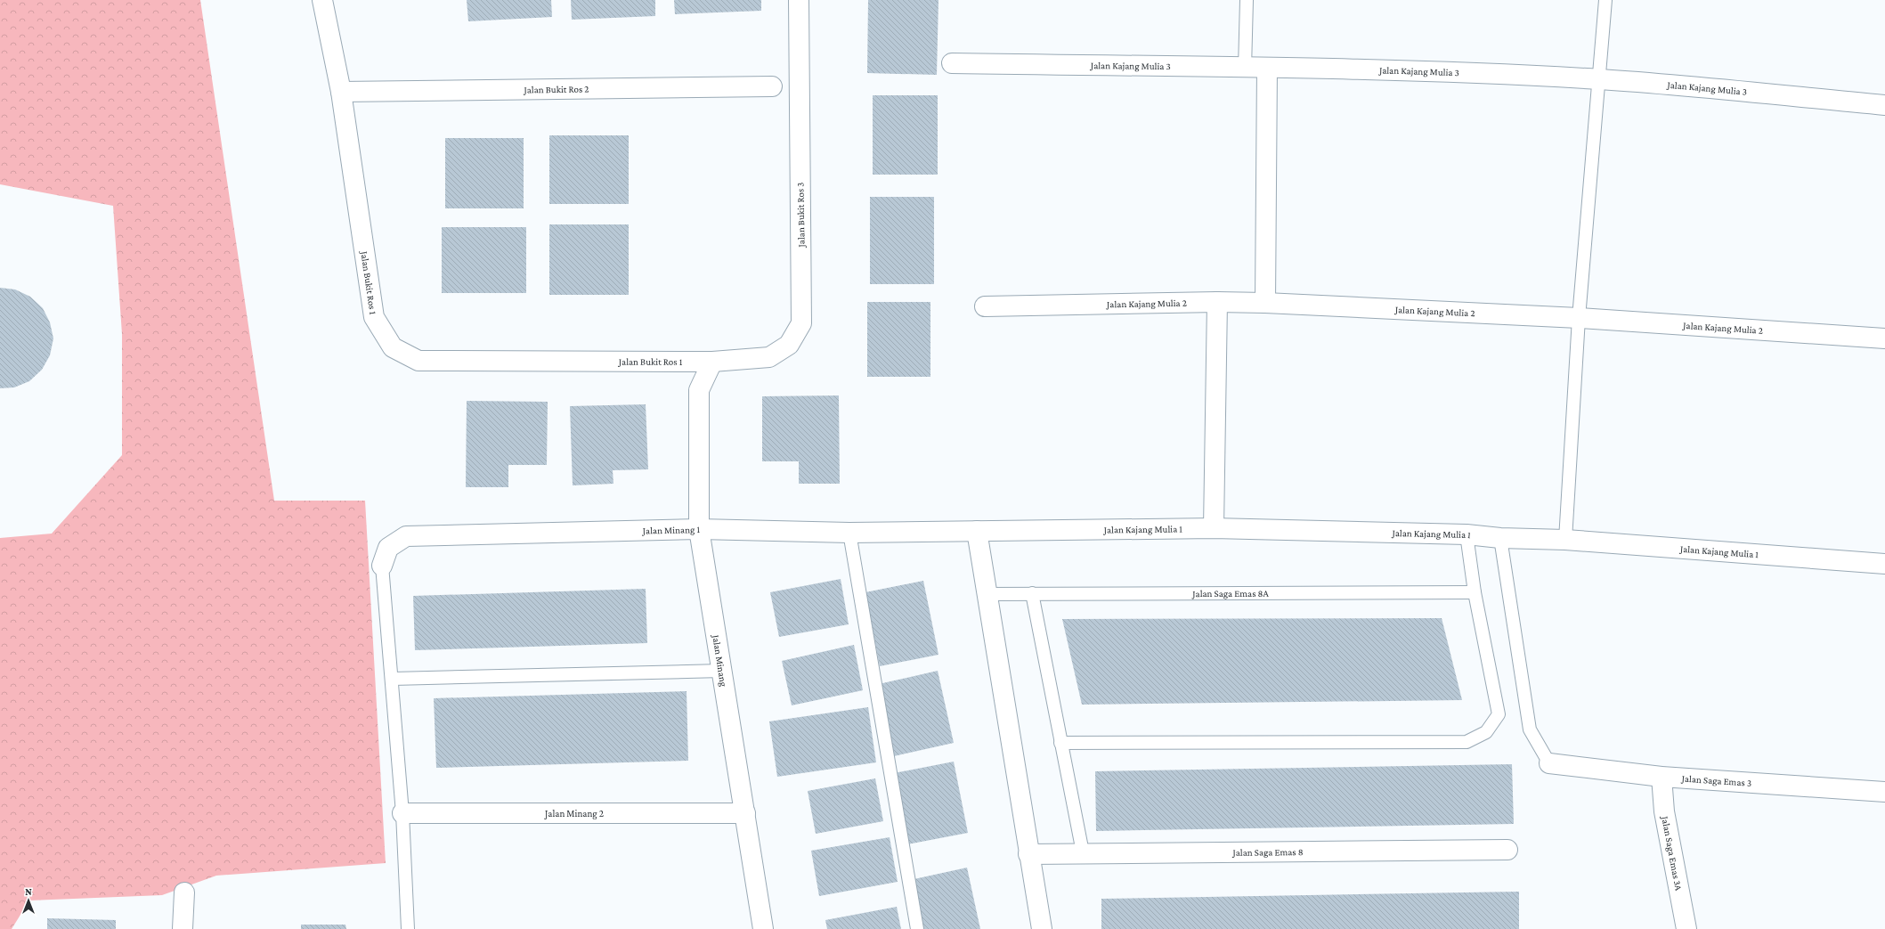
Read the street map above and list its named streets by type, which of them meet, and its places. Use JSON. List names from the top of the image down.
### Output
{
  "streets": {
    "street": [
      "Jalan Kajang Mulia 3",
      "Jalan Bukit Ros 2",
      "Jalan Bukit Ros 3",
      "Jalan Bukit Ros 1",
      "Jalan Kajang Mulia 2",
      "Jalan Kajang Mulia 1",
      "Jalan Minang 1",
      "Jalan Minang",
      "Jalan Saga Emas 3",
      "Jalan Minang 2",
      "Jalan Saga Emas 8",
      "Jalan Saga Emas 3A"
    ],
    "lane": ["Jalan Saga Emas 8A"]
  },
  "crossings": [
    ["Jalan Bukit Ros 2", "Jalan Bukit Ros 1"],
    ["Jalan Bukit Ros 3", "Jalan Bukit Ros 1"],
    ["Jalan Bukit Ros 3", "Jalan Minang"],
    ["Jalan Bukit Ros 1", "Jalan Minang"],
    ["Jalan Kajang Mulia 1", "Jalan Minang 1"],
    ["Jalan Minang 1", "Jalan Minang"],
    ["Jalan Minang", "Jalan Minang 2"],
    ["Jalan Saga Emas 3", "Jalan Saga Emas 3A"]
  ],
  "north": "top"
}
